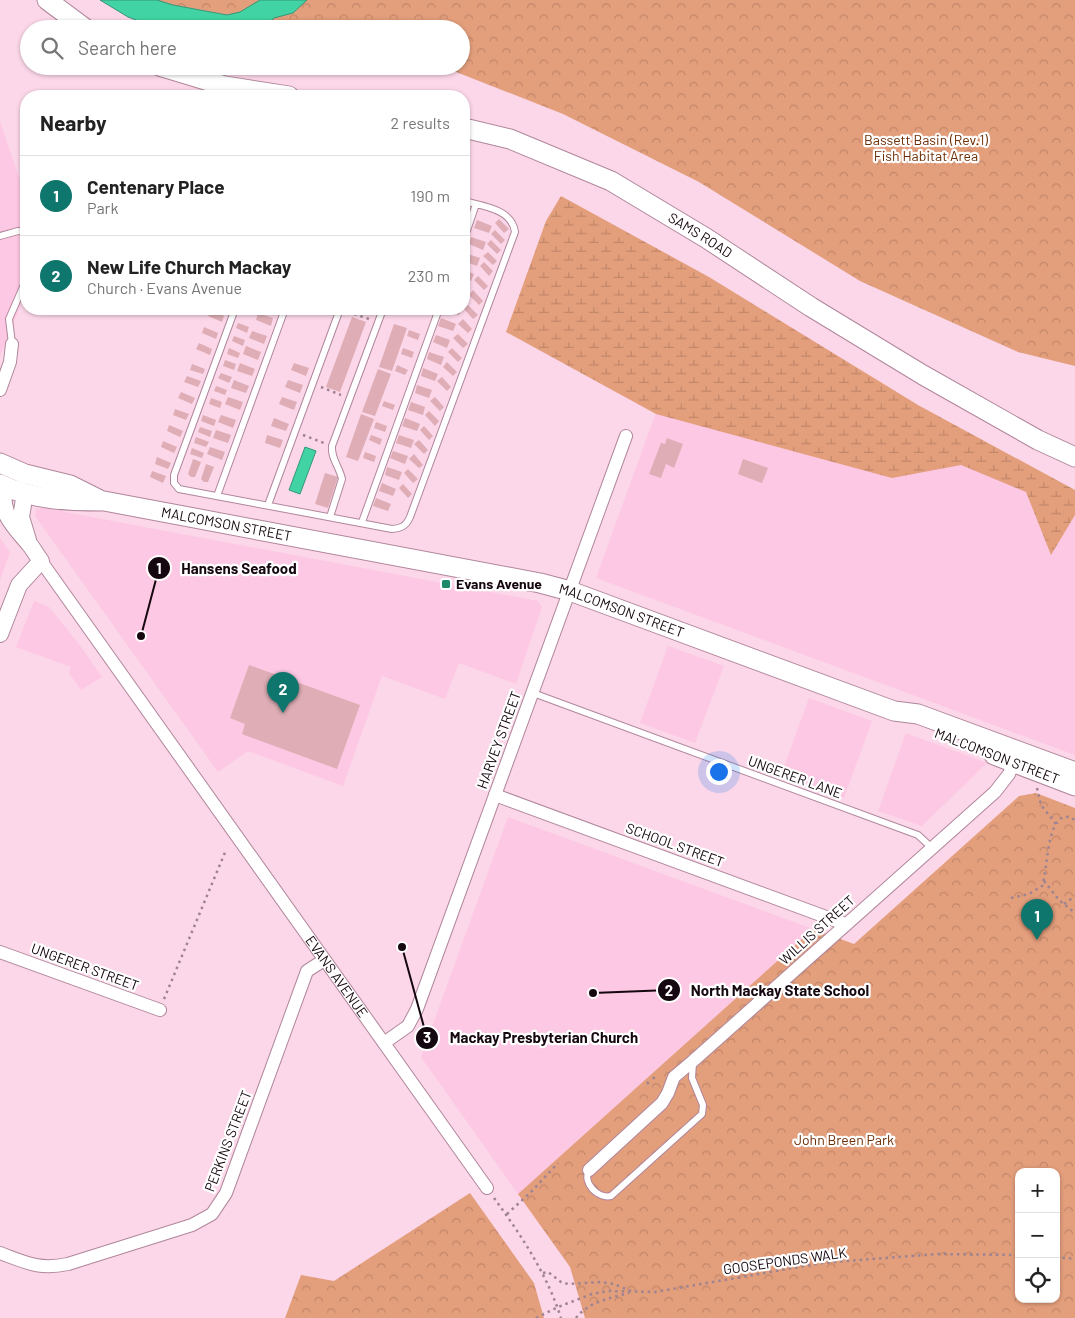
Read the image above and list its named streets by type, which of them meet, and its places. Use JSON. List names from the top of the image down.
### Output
{
  "streets": {
    "main road": ["SAMS ROAD", "MALCOMSON STREET"],
    "street": [
      "HARVEY STREET",
      "SCHOOL STREET",
      "WILLIS STREET",
      "UNGERER STREET",
      "EVANS AVENUE",
      "PERKINS STREET"
    ],
    "lane": ["UNGERER LANE"],
    "path": ["GOOSEPONDS WALK"]
  },
  "crossings": [
    ["MALCOMSON STREET", "HARVEY STREET"],
    ["MALCOMSON STREET", "WILLIS STREET"],
    ["MALCOMSON STREET", "EVANS AVENUE"],
    ["HARVEY STREET", "UNGERER LANE"],
    ["HARVEY STREET", "SCHOOL STREET"],
    ["HARVEY STREET", "EVANS AVENUE"],
    ["UNGERER LANE", "WILLIS STREET"],
    ["SCHOOL STREET", "WILLIS STREET"],
    ["EVANS AVENUE", "PERKINS STREET"]
  ],
  "parks": ["Bassett Basin (Rev.1) Fish Habitat Area", "John Breen Park"],
  "places": {
    "transit": ["Evans Avenue"],
    "other": ["Hansens Seafood", "Mackay Presbyterian Church", "North Mackay State School"]
  },
  "page": {
    "search": "Search here",
    "heading": ["Nearby", "2 results"],
    "list": [
      {
        "mark": "1",
        "name": "Centenary Place",
        "note": "Park",
        "value": "190 m"
      },
      {
        "mark": "2",
        "name": "New Life Church Mackay",
        "note": "Church · Evans Avenue",
        "value": "230 m"
      }
    ],
    "pins": ["2", "1"],
    "map_buttons": ["+", "−"]
  }
}
